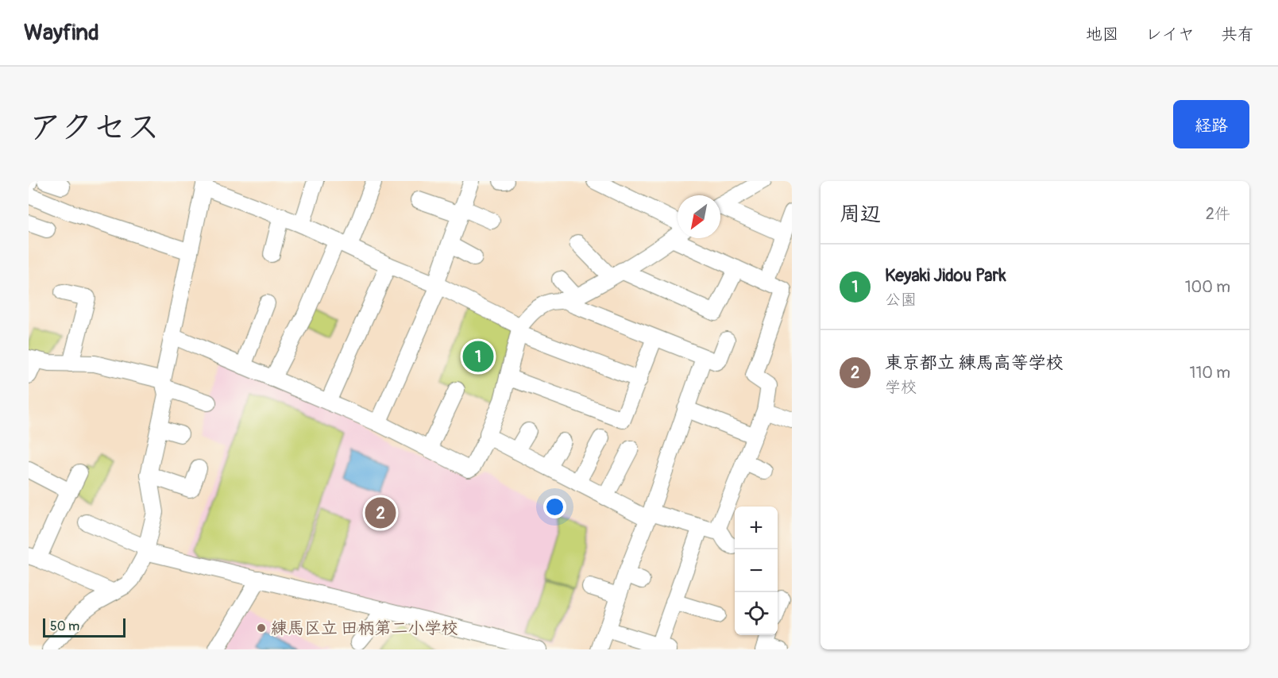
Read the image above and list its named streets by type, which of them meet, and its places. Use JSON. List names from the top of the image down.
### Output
{
  "places": ["練馬区立 田柄第二小学校"],
  "scale_bar": "50 m",
  "north": "bottom left",
  "page": {
    "header": "Wayfind",
    "nav": ["地図", "レイヤ", "共有"],
    "title": "アクセス",
    "buttons": "経路",
    "heading": ["周辺", "2件"],
    "list": [
      {
        "mark": "1",
        "name": "Keyaki Jidou Park",
        "note": "公園",
        "value": "100 m"
      },
      {
        "mark": "2",
        "name": "東京都立 練馬高等学校",
        "note": "学校",
        "value": "110 m"
      }
    ],
    "pins": ["1", "2"],
    "map_buttons": ["+", "−"],
    "scale": "50 m"
  }
}
